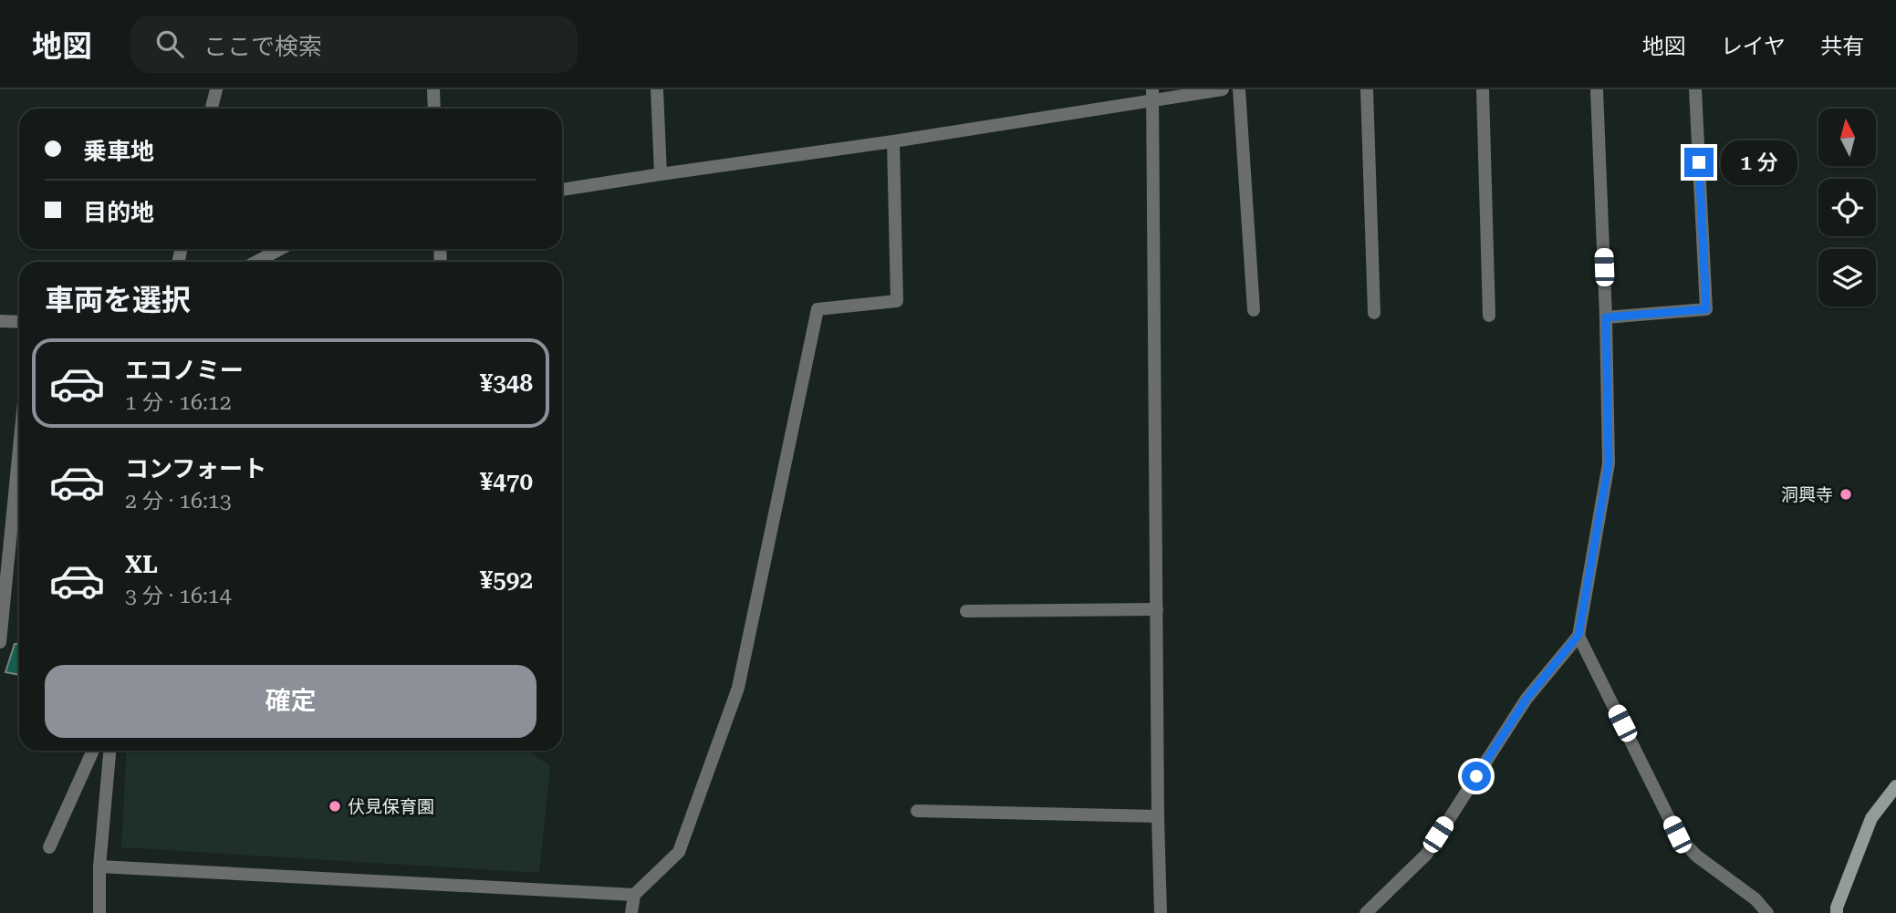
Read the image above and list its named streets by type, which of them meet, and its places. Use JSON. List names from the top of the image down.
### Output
{
  "places": ["洞興寺", "伏見保育園"],
  "north": "top",
  "page": {
    "header": "地図",
    "search": "ここで検索",
    "nav": ["地図", "レイヤ", "共有"],
    "banner": ["乗車地", "目的地"],
    "bubble": "1 分",
    "heading": "車両を選択",
    "list": [
      {
        "name": "エコノミー",
        "note": "1 分 · 16:12",
        "value": "¥348"
      },
      {
        "name": "コンフォート",
        "note": "2 分 · 16:13",
        "value": "¥470"
      },
      {
        "name": "XL",
        "note": "3 分 · 16:14",
        "value": "¥592"
      }
    ],
    "buttons": "確定"
  }
}
